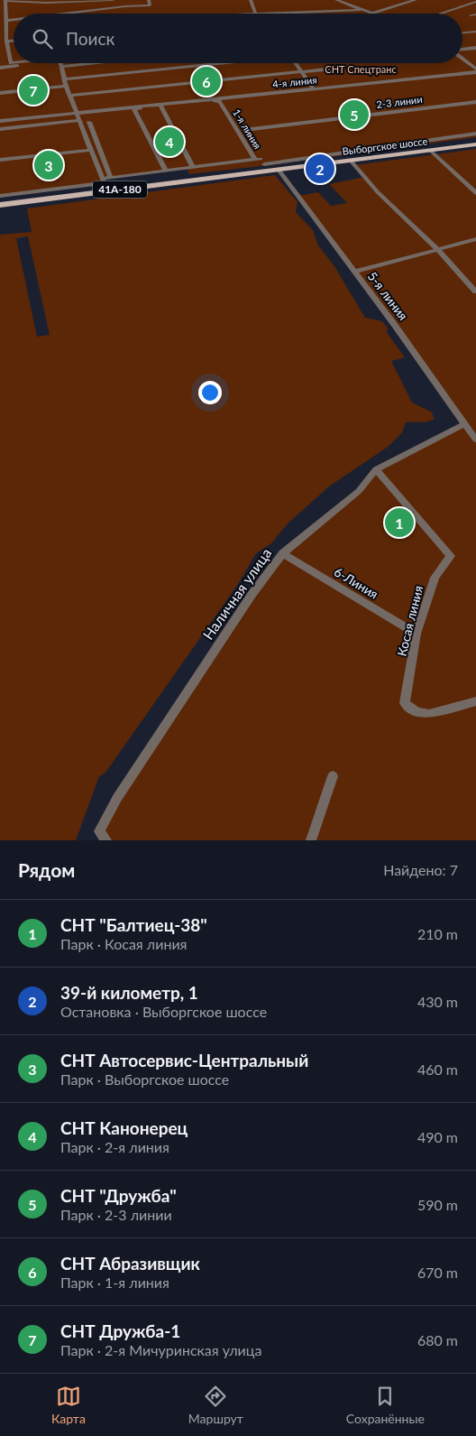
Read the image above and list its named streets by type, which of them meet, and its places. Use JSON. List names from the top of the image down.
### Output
{
  "streets": {
    "main road": ["Выборгское шоссе", "41А-180"],
    "street": [
      "4-я линия",
      "2-3 линии",
      "1-я линия",
      "5-я линия",
      "6-Линия",
      "Наличная улица",
      "Косая линия"
    ]
  },
  "crossings": [
    ["1-я линия", "Выборгское шоссе"],
    ["1-я линия", "41А-180"],
    ["Выборгское шоссе", "41А-180"],
    ["Выборгское шоссе", "5-я линия"],
    ["5-я линия", "Наличная улица"],
    ["6-Линия", "Наличная улица"],
    ["6-Линия", "Косая линия"],
    ["Наличная улица", "Косая линия"]
  ],
  "parks": ["СНТ Спецтранс"],
  "page": {
    "search": "Поиск",
    "pins": [
      "6",
      "7",
      "5",
      "4",
      "3",
      "2",
      "1"
    ],
    "heading": ["Рядом", "Найдено: 7"],
    "list": [
      {
        "mark": "1",
        "name": "СНТ \"Балтиец-38\"",
        "note": "Парк · Косая линия",
        "value": "210 m"
      },
      {
        "mark": "2",
        "name": "39-й километр, 1",
        "note": "Остановка · Выборгское шоссе",
        "value": "430 m"
      },
      {
        "mark": "3",
        "name": "СНТ Автосервис-Центральный",
        "note": "Парк · Выборгское шоссе",
        "value": "460 m"
      },
      {
        "mark": "4",
        "name": "СНТ Канонерец",
        "note": "Парк · 2-я линия",
        "value": "490 m"
      },
      {
        "mark": "5",
        "name": "СНТ \"Дружба\"",
        "note": "Парк · 2-3 линии",
        "value": "590 m"
      },
      {
        "mark": "6",
        "name": "СНТ Абразивщик",
        "note": "Парк · 1-я линия",
        "value": "670 m"
      },
      {
        "mark": "7",
        "name": "СНТ Дружба-1",
        "note": "Парк · 2-я Мичуринская улица",
        "value": "680 m"
      }
    ],
    "nav": ["Карта", "Маршрут", "Сохранённые"]
  }
}
